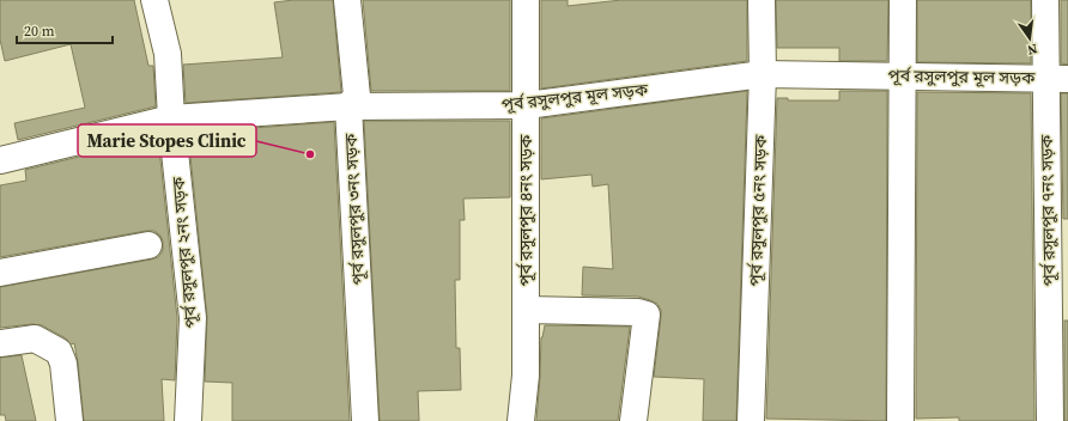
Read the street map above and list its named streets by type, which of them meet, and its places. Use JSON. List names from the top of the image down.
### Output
{
  "streets": {
    "street": [
      "পূর্ব রসুলপুর মূল সড়ক",
      "পূর্ব রসুলপুর ৩নং সড়ক",
      "পূর্ব রসুলপুর ৪নং সড়ক",
      "পূর্ব রসুলপুর ৫নং সড়ক",
      "পূর্ব রসুলপুর ৭নং সড়ক",
      "পূর্ব রসুলপুর ২নং সড়ক"
    ]
  },
  "crossings": [
    ["পূর্ব রসুলপুর মূল সড়ক", "পূর্ব রসুলপুর ৩নং সড়ক"],
    ["পূর্ব রসুলপুর মূল সড়ক", "পূর্ব রসুলপুর ৪নং সড়ক"],
    ["পূর্ব রসুলপুর মূল সড়ক", "পূর্ব রসুলপুর ৫নং সড়ক"],
    ["পূর্ব রসুলপুর মূল সড়ক", "পূর্ব রসুলপুর ৭নং সড়ক"],
    ["পূর্ব রসুলপুর মূল সড়ক", "পূর্ব রসুলপুর ২নং সড়ক"]
  ],
  "places": ["Marie Stopes Clinic"],
  "scale_bar": "20 m",
  "north": "bottom"
}
